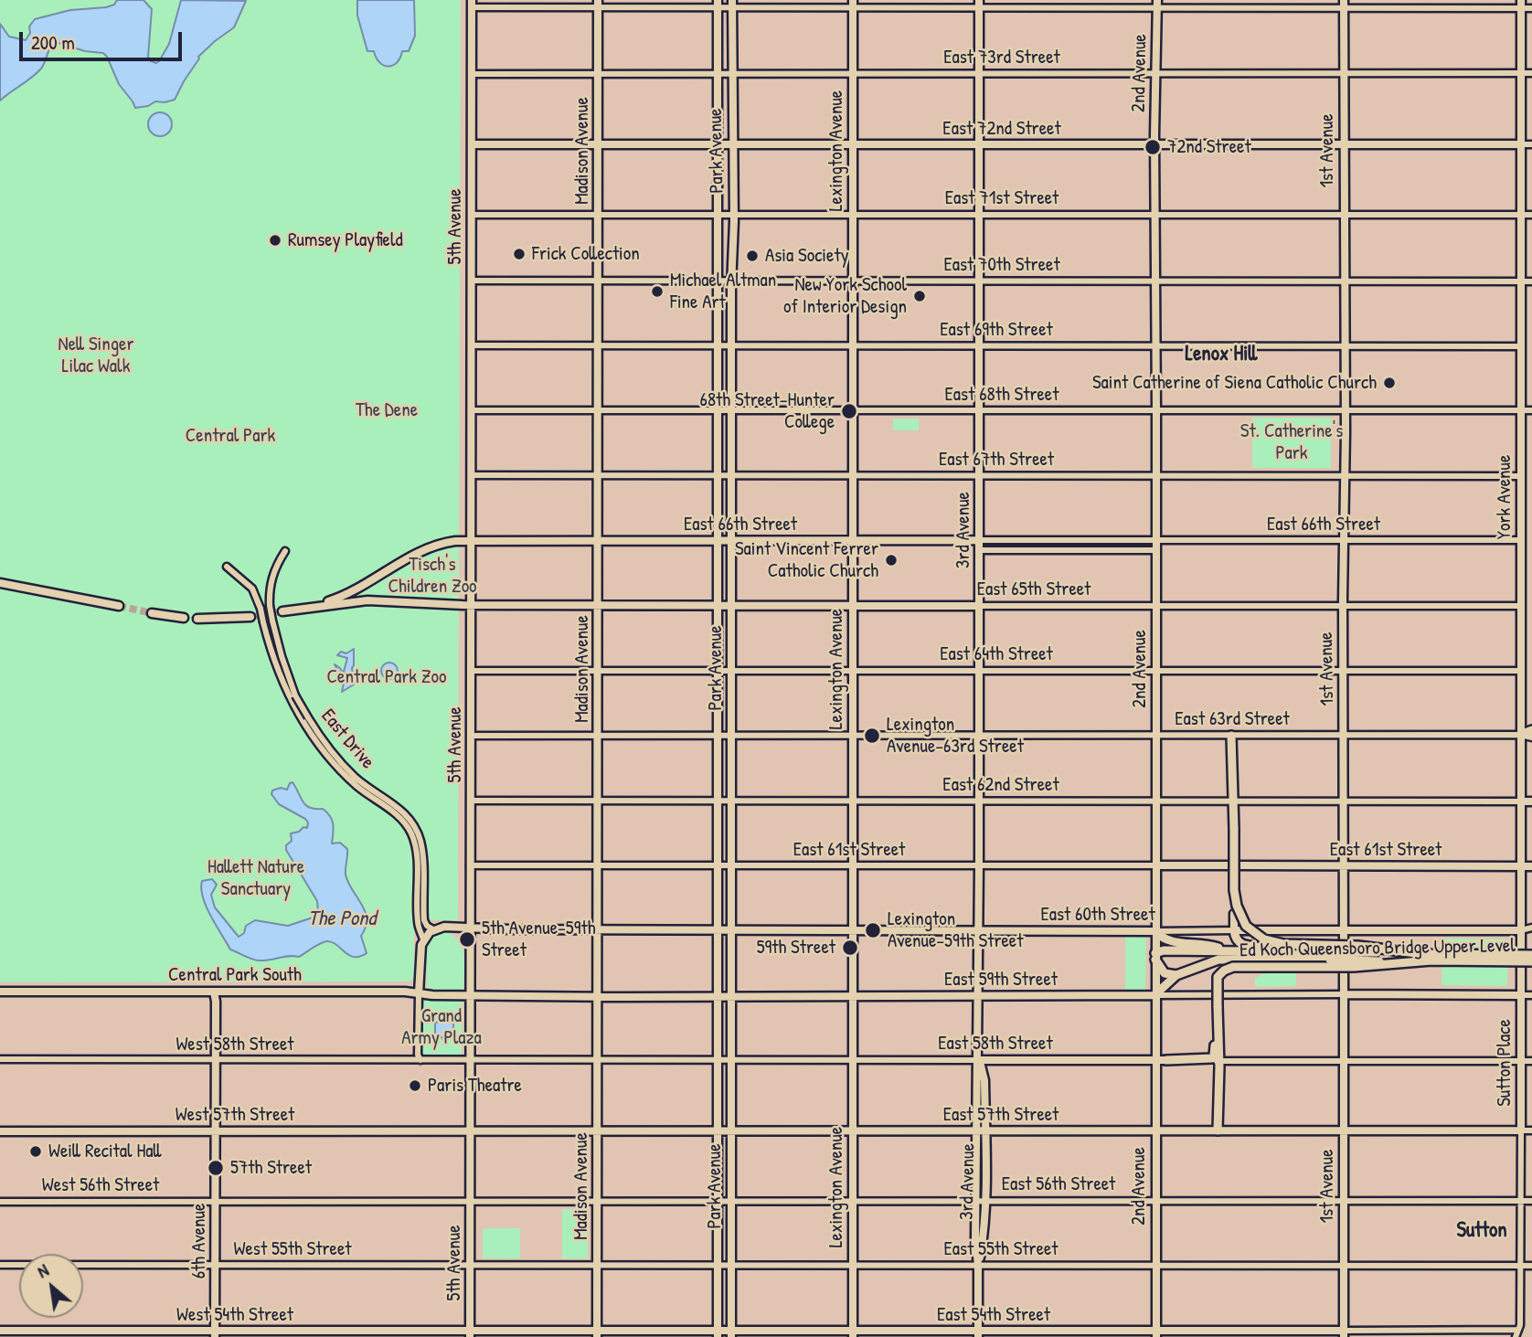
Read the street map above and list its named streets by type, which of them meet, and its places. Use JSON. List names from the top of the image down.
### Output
{
  "streets": {
    "highway": ["Ed Koch Queensboro Bridge Upper Level"],
    "main road": [
      "2nd Avenue",
      "East 72nd Street",
      "Madison Avenue",
      "Park Avenue",
      "Lexington Avenue",
      "1st Avenue",
      "5th Avenue",
      "York Avenue",
      "East 66th Street",
      "3rd Avenue",
      "East 65th Street",
      "East 62nd Street",
      "East 61st Street",
      "East 60th Street",
      "Central Park South",
      "East 59th Street",
      "East 58th Street",
      "Sutton Place",
      "West 57th Street",
      "East 57th Street",
      "6th Avenue",
      "West 54th Street",
      "East 54th Street"
    ],
    "street": [
      "East 73rd Street",
      "East 71st Street",
      "East 70th Street",
      "East 69th Street",
      "East 68th Street",
      "East 67th Street",
      "East 64th Street",
      "East 63rd Street",
      "East Drive",
      "West 58th Street",
      "East 56th Street",
      "West 56th Street",
      "West 55th Street",
      "East 55th Street"
    ]
  },
  "crossings": [
    ["East 73rd Street", "2nd Avenue"],
    ["East 73rd Street", "Madison Avenue"],
    ["East 73rd Street", "Park Avenue"],
    ["East 73rd Street", "Lexington Avenue"],
    ["East 73rd Street", "1st Avenue"],
    ["East 73rd Street", "5th Avenue"],
    ["East 73rd Street", "York Avenue"],
    ["East 73rd Street", "3rd Avenue"],
    ["2nd Avenue", "East 72nd Street"],
    ["2nd Avenue", "East 71st Street"],
    ["2nd Avenue", "East 70th Street"],
    ["2nd Avenue", "East 69th Street"],
    ["2nd Avenue", "East 68th Street"],
    ["2nd Avenue", "East 67th Street"],
    ["2nd Avenue", "East 66th Street"],
    ["2nd Avenue", "East 65th Street"],
    ["2nd Avenue", "East 64th Street"],
    ["2nd Avenue", "East 63rd Street"],
    ["2nd Avenue", "East 62nd Street"],
    ["2nd Avenue", "East 61st Street"],
    ["2nd Avenue", "East 60th Street"],
    ["2nd Avenue", "East 59th Street"],
    ["2nd Avenue", "East 58th Street"],
    ["2nd Avenue", "East 57th Street"],
    ["2nd Avenue", "East 56th Street"],
    ["2nd Avenue", "East 55th Street"],
    ["2nd Avenue", "East 54th Street"],
    ["East 72nd Street", "Madison Avenue"],
    ["East 72nd Street", "Park Avenue"],
    ["East 72nd Street", "Lexington Avenue"],
    ["East 72nd Street", "1st Avenue"],
    ["East 72nd Street", "5th Avenue"],
    ["East 72nd Street", "York Avenue"],
    ["East 72nd Street", "3rd Avenue"],
    ["Madison Avenue", "East 71st Street"],
    ["Madison Avenue", "East 70th Street"],
    ["Madison Avenue", "East 69th Street"],
    ["Madison Avenue", "East 68th Street"],
    ["Madison Avenue", "East 67th Street"],
    ["Madison Avenue", "East 66th Street"],
    ["Madison Avenue", "East 65th Street"],
    ["Madison Avenue", "East 64th Street"],
    ["Madison Avenue", "East 63rd Street"],
    ["Madison Avenue", "East 62nd Street"],
    ["Madison Avenue", "East 61st Street"],
    ["Madison Avenue", "East 60th Street"],
    ["Madison Avenue", "East 59th Street"],
    ["Madison Avenue", "East 58th Street"],
    ["Madison Avenue", "East 57th Street"],
    ["Madison Avenue", "East 56th Street"],
    ["Madison Avenue", "East 55th Street"],
    ["Madison Avenue", "East 54th Street"],
    ["Park Avenue", "East 71st Street"],
    ["Park Avenue", "East 70th Street"],
    ["Park Avenue", "East 69th Street"],
    ["Park Avenue", "East 68th Street"],
    ["Park Avenue", "East 67th Street"],
    ["Park Avenue", "East 66th Street"],
    ["Park Avenue", "East 65th Street"],
    ["Park Avenue", "East 64th Street"],
    ["Park Avenue", "East 63rd Street"],
    ["Park Avenue", "East 62nd Street"],
    ["Park Avenue", "East 61st Street"],
    ["Park Avenue", "East 60th Street"],
    ["Park Avenue", "East 59th Street"],
    ["Park Avenue", "East 58th Street"],
    ["Park Avenue", "East 57th Street"],
    ["Park Avenue", "East 56th Street"],
    ["Park Avenue", "East 55th Street"],
    ["Park Avenue", "East 54th Street"],
    ["Lexington Avenue", "East 71st Street"],
    ["Lexington Avenue", "East 70th Street"],
    ["Lexington Avenue", "East 69th Street"],
    ["Lexington Avenue", "East 68th Street"],
    ["Lexington Avenue", "East 67th Street"],
    ["Lexington Avenue", "East 66th Street"],
    ["Lexington Avenue", "East 65th Street"],
    ["Lexington Avenue", "East 64th Street"],
    ["Lexington Avenue", "East 63rd Street"],
    ["Lexington Avenue", "East 62nd Street"],
    ["Lexington Avenue", "East 61st Street"],
    ["Lexington Avenue", "East 60th Street"],
    ["Lexington Avenue", "East 59th Street"],
    ["Lexington Avenue", "East 58th Street"],
    ["Lexington Avenue", "East 57th Street"],
    ["Lexington Avenue", "East 56th Street"],
    ["Lexington Avenue", "East 55th Street"],
    ["Lexington Avenue", "East 54th Street"],
    ["1st Avenue", "East 71st Street"],
    ["1st Avenue", "East 70th Street"],
    ["1st Avenue", "East 69th Street"],
    ["1st Avenue", "East 68th Street"],
    ["1st Avenue", "East 67th Street"],
    ["1st Avenue", "East 66th Street"],
    ["1st Avenue", "East 65th Street"],
    ["1st Avenue", "East 64th Street"],
    ["1st Avenue", "East 63rd Street"],
    ["1st Avenue", "East 62nd Street"],
    ["1st Avenue", "East 61st Street"],
    ["1st Avenue", "East 60th Street"],
    ["1st Avenue", "East 59th Street"],
    ["1st Avenue", "East 58th Street"],
    ["1st Avenue", "East 57th Street"],
    ["1st Avenue", "East 56th Street"],
    ["1st Avenue", "East 55th Street"],
    ["1st Avenue", "East 54th Street"],
    ["East 71st Street", "5th Avenue"],
    ["East 71st Street", "York Avenue"],
    ["East 71st Street", "3rd Avenue"],
    ["5th Avenue", "East 70th Street"],
    ["5th Avenue", "East 69th Street"],
    ["5th Avenue", "East 68th Street"],
    ["5th Avenue", "East 67th Street"],
    ["5th Avenue", "East 66th Street"],
    ["5th Avenue", "East 65th Street"],
    ["5th Avenue", "East 64th Street"],
    ["5th Avenue", "East 63rd Street"],
    ["5th Avenue", "East 62nd Street"],
    ["5th Avenue", "East 61st Street"],
    ["5th Avenue", "East 60th Street"],
    ["5th Avenue", "Central Park South"],
    ["5th Avenue", "East 59th Street"],
    ["5th Avenue", "East 58th Street"],
    ["5th Avenue", "West 58th Street"],
    ["5th Avenue", "West 57th Street"],
    ["5th Avenue", "East 57th Street"],
    ["5th Avenue", "East 56th Street"],
    ["5th Avenue", "West 56th Street"],
    ["5th Avenue", "West 55th Street"],
    ["5th Avenue", "East 55th Street"],
    ["5th Avenue", "West 54th Street"],
    ["5th Avenue", "East 54th Street"],
    ["East 70th Street", "York Avenue"],
    ["East 70th Street", "3rd Avenue"],
    ["East 69th Street", "York Avenue"],
    ["East 69th Street", "3rd Avenue"],
    ["East 68th Street", "York Avenue"],
    ["East 68th Street", "3rd Avenue"],
    ["East 67th Street", "York Avenue"],
    ["East 67th Street", "3rd Avenue"],
    ["York Avenue", "East 66th Street"],
    ["York Avenue", "East 65th Street"],
    ["York Avenue", "East 64th Street"],
    ["York Avenue", "East 63rd Street"],
    ["York Avenue", "East 62nd Street"],
    ["York Avenue", "East 61st Street"],
    ["York Avenue", "East 60th Street"],
    ["York Avenue", "East 59th Street"],
    ["York Avenue", "Sutton Place"],
    ["East 66th Street", "3rd Avenue"],
    ["East 66th Street", "East 65th Street"],
    ["3rd Avenue", "East 65th Street"],
    ["3rd Avenue", "East 64th Street"],
    ["3rd Avenue", "East 63rd Street"],
    ["3rd Avenue", "East 62nd Street"],
    ["3rd Avenue", "East 61st Street"],
    ["3rd Avenue", "East 60th Street"],
    ["3rd Avenue", "East 59th Street"],
    ["3rd Avenue", "East 58th Street"],
    ["3rd Avenue", "East 57th Street"],
    ["3rd Avenue", "East 56th Street"],
    ["3rd Avenue", "East 55th Street"],
    ["3rd Avenue", "East 54th Street"],
    ["East 63rd Street", "Ed Koch Queensboro Bridge Upper Level"],
    ["East Drive", "East 60th Street"],
    ["East 62nd Street", "Ed Koch Queensboro Bridge Upper Level"],
    ["Central Park South", "East 59th Street"],
    ["Central Park South", "6th Avenue"],
    ["East 59th Street", "Sutton Place"],
    ["East 58th Street", "West 58th Street"],
    ["East 58th Street", "Sutton Place"],
    ["West 58th Street", "6th Avenue"],
    ["Sutton Place", "East 57th Street"],
    ["West 57th Street", "East 57th Street"],
    ["West 57th Street", "6th Avenue"],
    ["East 56th Street", "West 56th Street"],
    ["West 56th Street", "6th Avenue"],
    ["6th Avenue", "West 55th Street"],
    ["6th Avenue", "West 54th Street"],
    ["West 55th Street", "East 55th Street"],
    ["West 54th Street", "East 54th Street"]
  ],
  "districts": ["Lenox Hill", "Sutton"],
  "water": ["The Pond"],
  "parks": [
    "Nell Singer Lilac Walk",
    "The Dene",
    "St. Catherine's Park",
    "Central Park",
    "Tisch's Children Zoo",
    "Central Park Zoo",
    "Hallett Nature Sanctuary",
    "Grand Army Plaza"
  ],
  "places": [
    "72nd Street",
    "Rumsey Playfield",
    "Frick Collection",
    "Asia Society",
    "Michael Altman Fine Art",
    "New York School of Interior Design",
    "Saint Catherine of Siena Catholic Church",
    "68th Street–Hunter College",
    "Saint Vincent Ferrer Catholic Church",
    "Lexington Avenue–63rd Street",
    "Lexington Avenue–59th Street",
    "5th Avenue–59th Street",
    "59th Street",
    "Paris Theatre",
    "Weill Recital Hall",
    "57th Street"
  ],
  "scale_bar": "200 m",
  "north": "top left"
}
